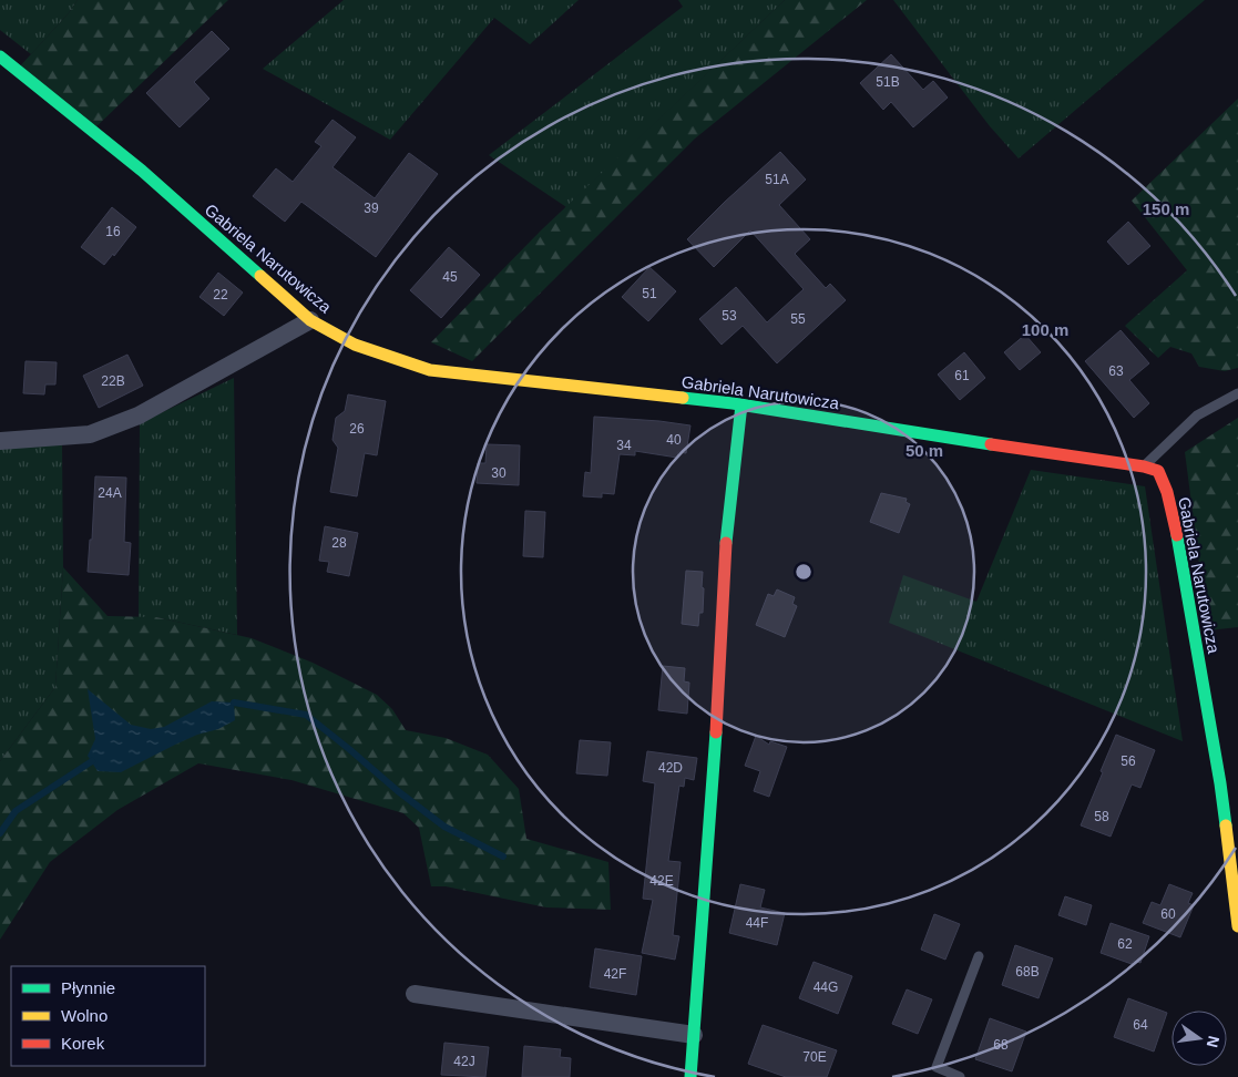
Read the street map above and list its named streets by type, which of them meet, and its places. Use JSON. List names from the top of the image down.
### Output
{
  "streets": {
    "street": ["Gabriela Narutowicza"]
  },
  "house_numbers": [
    "51B",
    "51A",
    "39",
    "16",
    "45",
    "51",
    "22",
    "53",
    "55",
    "63",
    "61",
    "22B",
    "26",
    "40",
    "34",
    "30",
    "24A",
    "28",
    "56",
    "42D",
    "58",
    "42E",
    "60",
    "44F",
    "62",
    "68B",
    "42F",
    "44G",
    "64",
    "68",
    "70E",
    "42J"
  ],
  "legend": ["Płynnie", "Wolno", "Korek"],
  "north": "right",
  "rings": ["150 m", "100 m", "50 m"]
}
